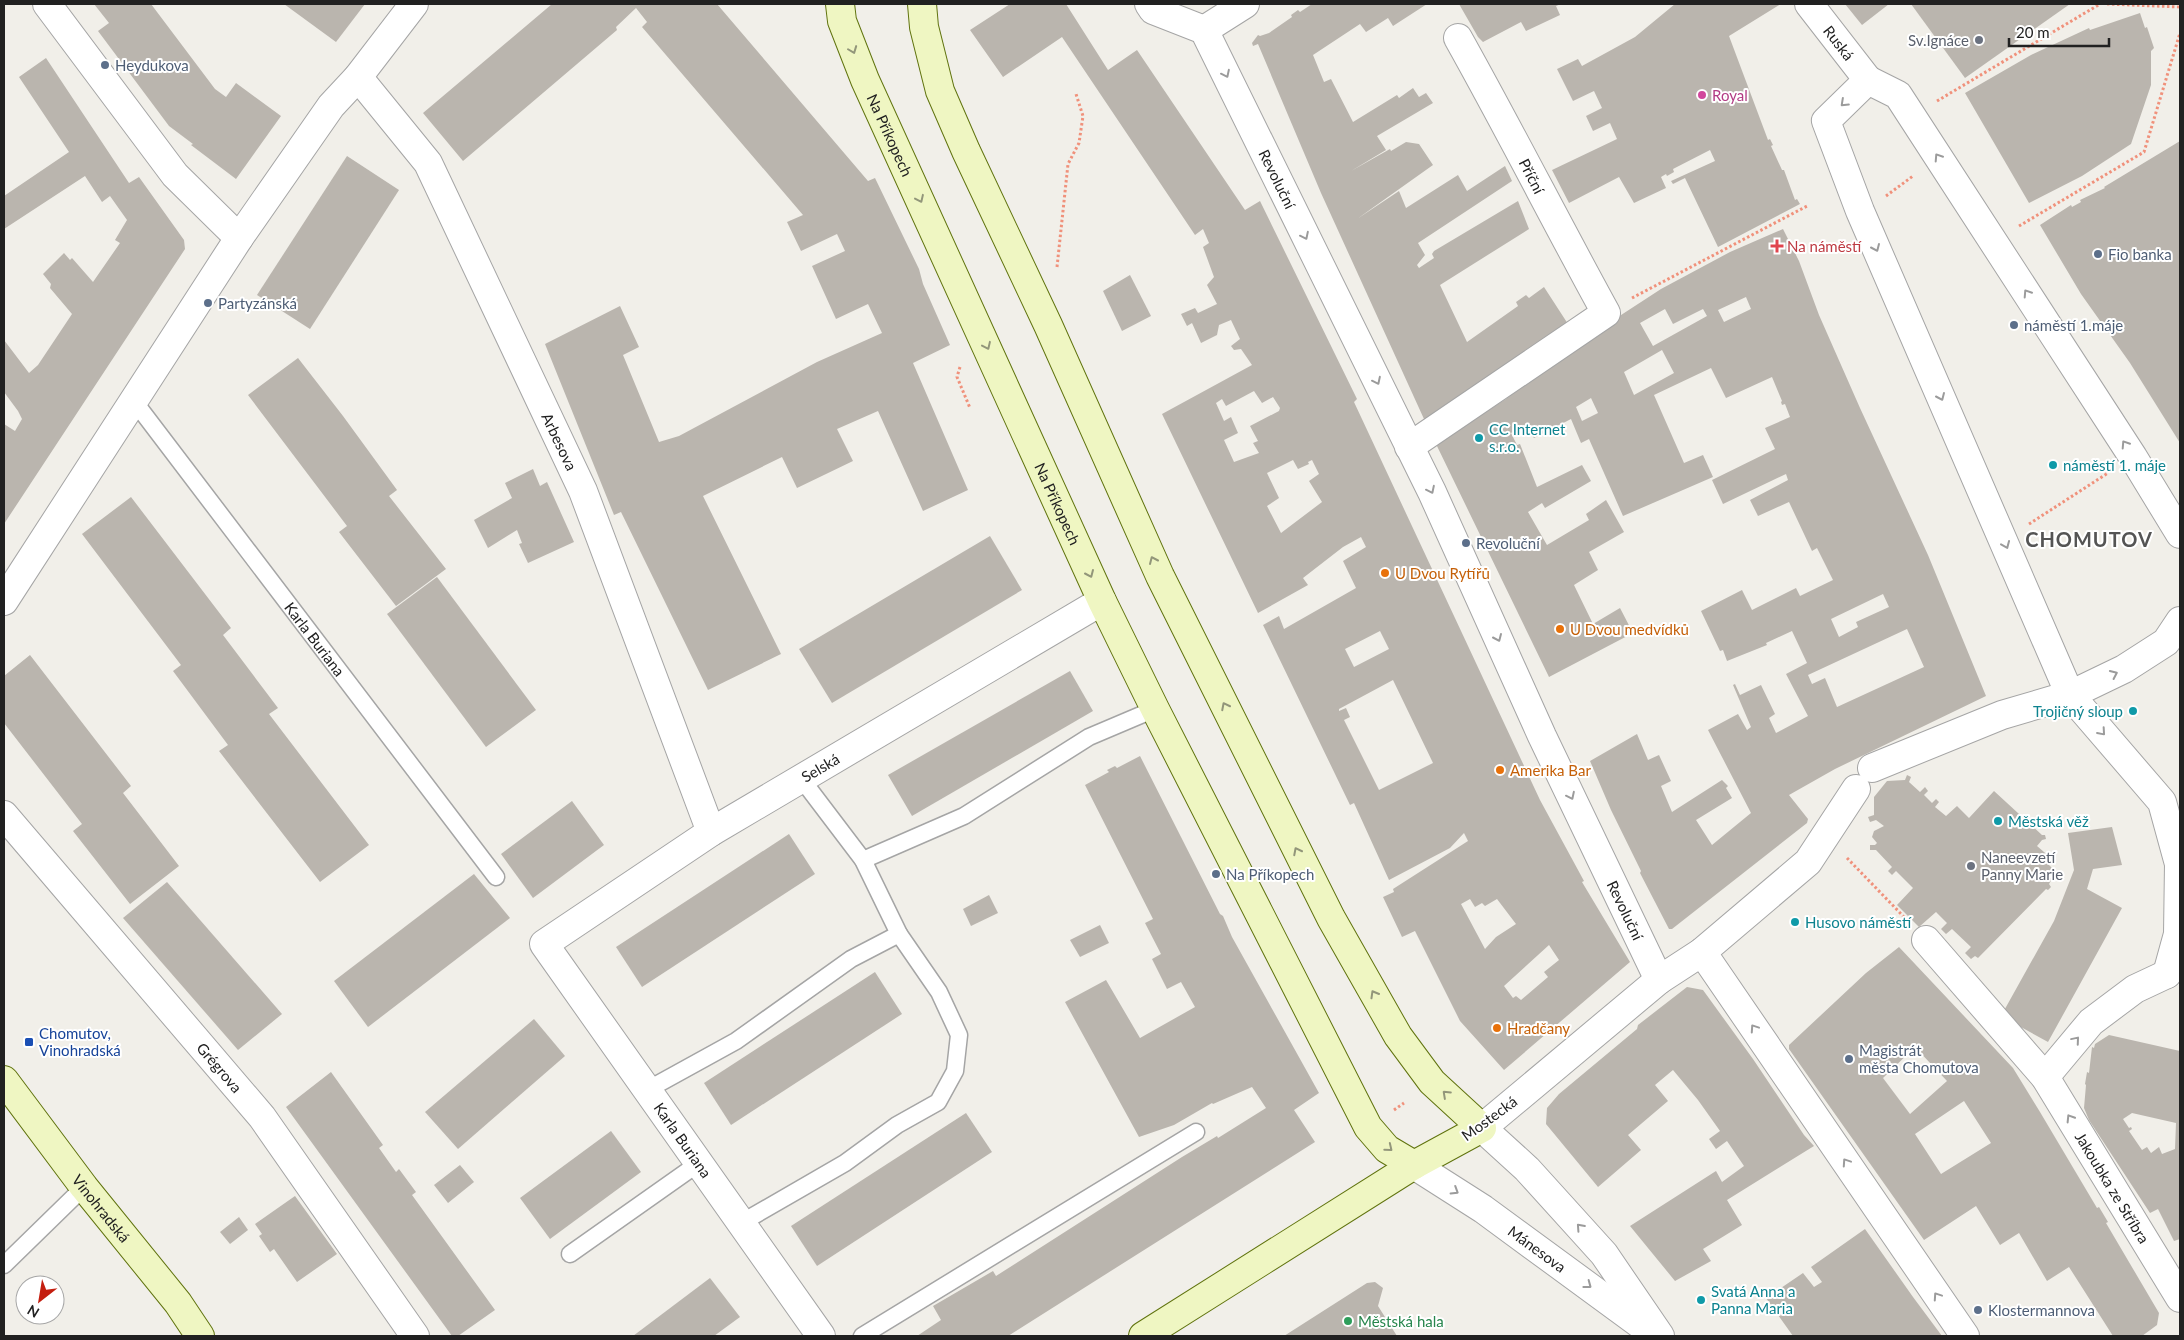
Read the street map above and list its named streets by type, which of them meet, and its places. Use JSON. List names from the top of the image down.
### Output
{
  "streets": {
    "street": [
      "Ruská",
      "Na Příkopech",
      "Příční",
      "Revoluční",
      "Arbesova",
      "Karla Buriana",
      "Selská",
      "Grégrova",
      "Mostecká",
      "Jakoubka ze Stříbra",
      "Vinohradská",
      "Mánesova"
    ]
  },
  "crossings": [
    ["Na Příkopech", "Selská"],
    ["Na Příkopech", "Mostecká"],
    ["Na Příkopech", "Mánesova"],
    ["Revoluční", "Mostecká"],
    ["Arbesova", "Selská"],
    ["Karla Buriana", "Selská"],
    ["Mostecká", "Mánesova"]
  ],
  "one_way": ["Revoluční"],
  "districts": ["CHOMUTOV"],
  "places": {
    "other": [
      "Sv.Ignáce",
      "Heydukova",
      "Royal",
      "Fio banka",
      "Partyzánská",
      "náměstí 1.máje",
      "CC Internet s.r.o.",
      "náměstí 1. máje",
      "Revoluční",
      "U Dvou Rytířů",
      "U Dvou medvídků",
      "Trojičný sloup",
      "Amerika Bar",
      "Městská věž",
      "Naneevzetí Panny Marie",
      "Na Příkopech",
      "Husovo náměstí",
      "Hradčany",
      "Magistrát města Chomutova",
      "Svatá Anna a Panna Maria",
      "Klostermannova",
      "Městská hala"
    ],
    "health": ["Na náměstí"],
    "transit": ["Chomutov, Vinohradská"]
  },
  "scale_bar": "20 m",
  "north": "bottom left"
}
